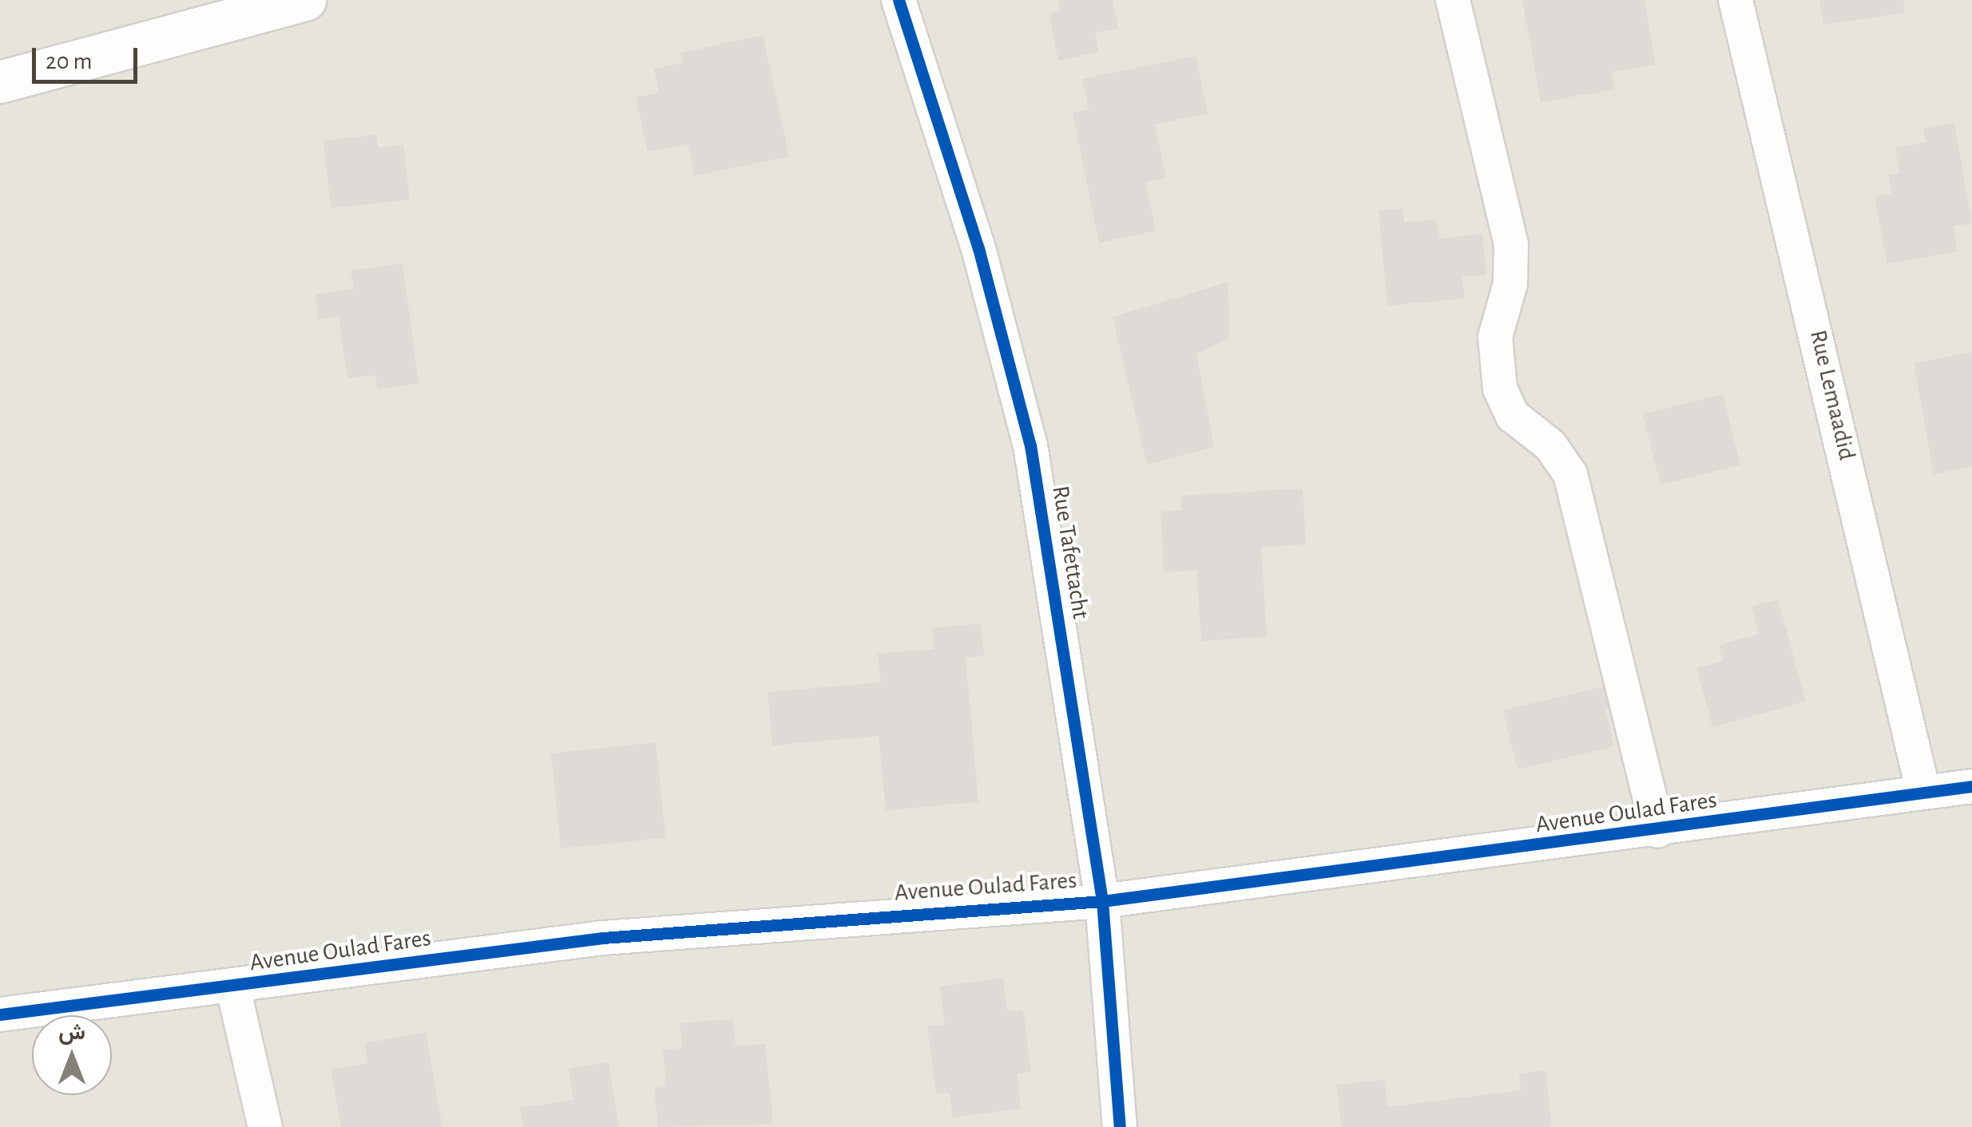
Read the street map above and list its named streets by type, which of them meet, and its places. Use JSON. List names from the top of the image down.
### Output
{
  "streets": {
    "street": ["Rue Lemaadid", "Rue Tafettacht", "Avenue Oulad Fares"]
  },
  "crossings": [
    ["Rue Lemaadid", "Avenue Oulad Fares"],
    ["Rue Tafettacht", "Avenue Oulad Fares"]
  ],
  "scale_bar": "20 m",
  "north": "top"
}
